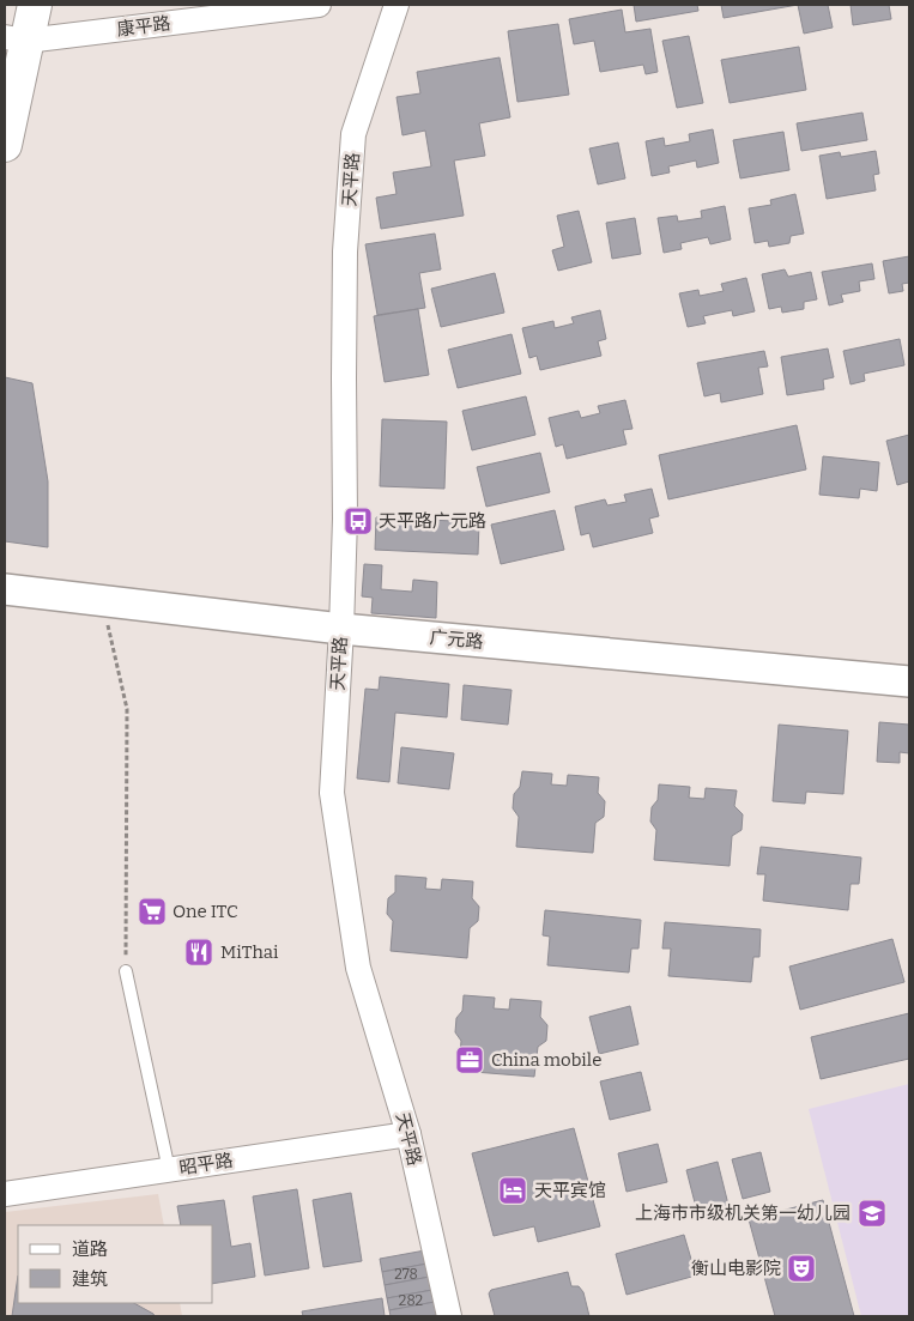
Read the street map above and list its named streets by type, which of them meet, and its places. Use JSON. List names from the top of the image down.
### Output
{
  "streets": {
    "street": [
      "康平路",
      "天平路",
      "广元路",
      "昭平路"
    ]
  },
  "crossings": [
    ["天平路", "广元路"],
    ["天平路", "昭平路"]
  ],
  "places": {
    "bus stop": ["天平路广元路"],
    "supermarket": ["One ITC"],
    "restaurant": ["MiThai"],
    "office": ["China mobile"],
    "hotel": ["天平宾馆"],
    "school or university": ["上海市市级机关第一幼儿园"],
    "theatre": ["衡山电影院"]
  },
  "house_numbers": ["278", "282"],
  "legend": ["道路", "建筑"]
}
